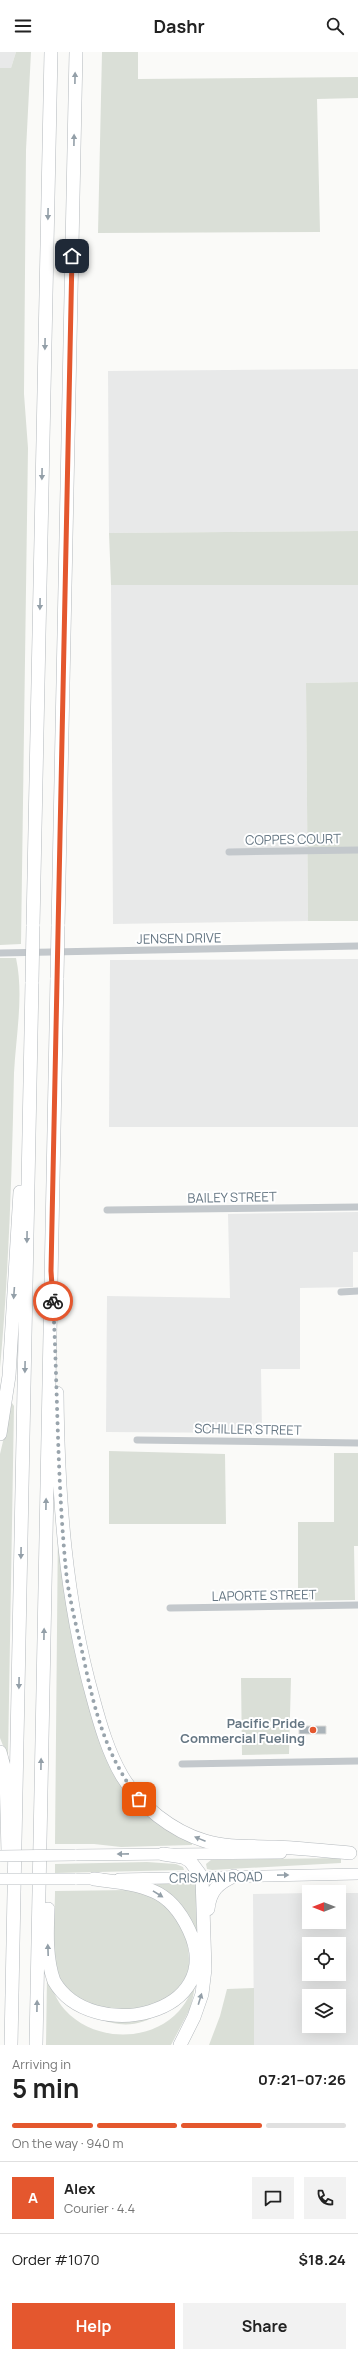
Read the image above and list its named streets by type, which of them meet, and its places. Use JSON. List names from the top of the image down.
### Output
{
  "streets": {
    "main road": ["CRISMAN ROAD"],
    "street": [
      "COPPES COURT",
      "JENSEN DRIVE",
      "BAILEY STREET",
      "SCHILLER STREET",
      "LAPORTE STREET"
    ]
  },
  "places": ["Pacific Pride Commercial Fueling"],
  "north": "left",
  "page": {
    "header": "Dashr",
    "heading": ["5 min", "Arriving in", "07:21–07:26"],
    "panel": [
      "Alex",
      "Courier · 4.4",
      "Order #1070",
      "$18.24"
    ],
    "bar": "On the way · 940 m",
    "round": "A",
    "buttons": ["Help", "Share"]
  }
}
